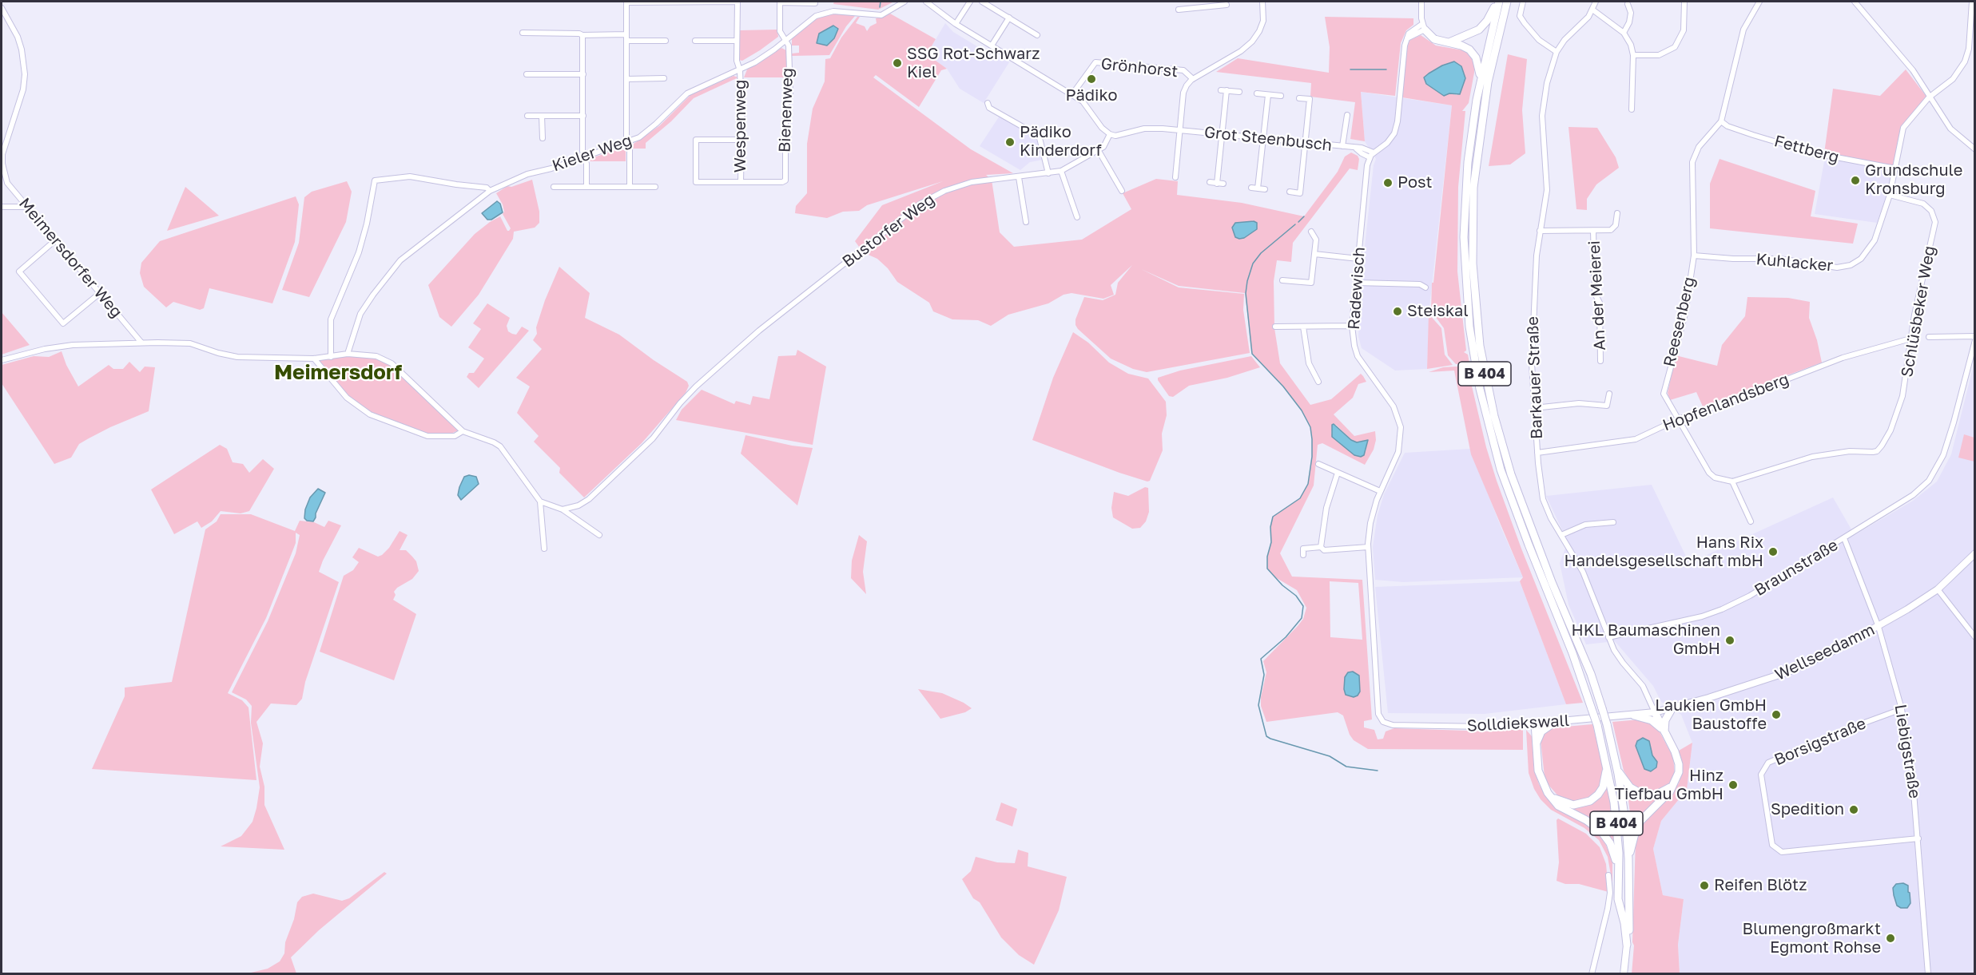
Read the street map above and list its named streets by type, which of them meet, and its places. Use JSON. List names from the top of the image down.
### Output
{
  "streets": {
    "highway": ["B 404"],
    "main road": ["Wellseedamm", "Solldiekswall"],
    "street": [
      "Grönhorst",
      "Bienenweg",
      "Wespenweg",
      "Grot Steenbusch",
      "Fettberg",
      "Kieler Weg",
      "Bustorfer Weg",
      "Meimersdorfer Weg",
      "Kuhlacker",
      "Radewisch",
      "An der Meierei",
      "Schlüsbeker Weg",
      "Reesenberg",
      "Barkauer Straße",
      "Hopfenlandsberg",
      "Braunstraße",
      "Borsigstraße",
      "Liebigstraße"
    ]
  },
  "crossings": [
    ["Bienenweg", "Wespenweg"],
    ["Bienenweg", "Kieler Weg"],
    ["Wespenweg", "Kieler Weg"],
    ["Grot Steenbusch", "Radewisch"],
    ["Fettberg", "Kuhlacker"],
    ["Fettberg", "Reesenberg"],
    ["Kuhlacker", "Schlüsbeker Weg"],
    ["Kuhlacker", "Reesenberg"],
    ["Radewisch", "Solldiekswall"],
    ["Schlüsbeker Weg", "Reesenberg"],
    ["Schlüsbeker Weg", "Hopfenlandsberg"],
    ["Reesenberg", "Hopfenlandsberg"],
    ["Barkauer Straße", "Hopfenlandsberg"],
    ["Barkauer Straße", "Braunstraße"],
    ["Barkauer Straße", "Wellseedamm"],
    ["Barkauer Straße", "Solldiekswall"],
    ["Braunstraße", "Liebigstraße"],
    ["Wellseedamm", "Solldiekswall"],
    ["Wellseedamm", "Liebigstraße"],
    ["Borsigstraße", "Liebigstraße"]
  ],
  "districts": ["Meimersdorf"],
  "places": [
    "SSG Rot-Schwarz Kiel",
    "Pädiko",
    "Pädiko Kinderdorf",
    "Grundschule Kronsburg",
    "Post",
    "Steiskal",
    "Hans Rix Handelsgesellschaft mbH",
    "HKL Baumaschinen GmbH",
    "Laukien GmbH Baustoffe",
    "Hinz Tiefbau GmbH",
    "Spedition",
    "Reifen Blötz",
    "Blumengroßmarkt Egmont Rohse"
  ]
}
